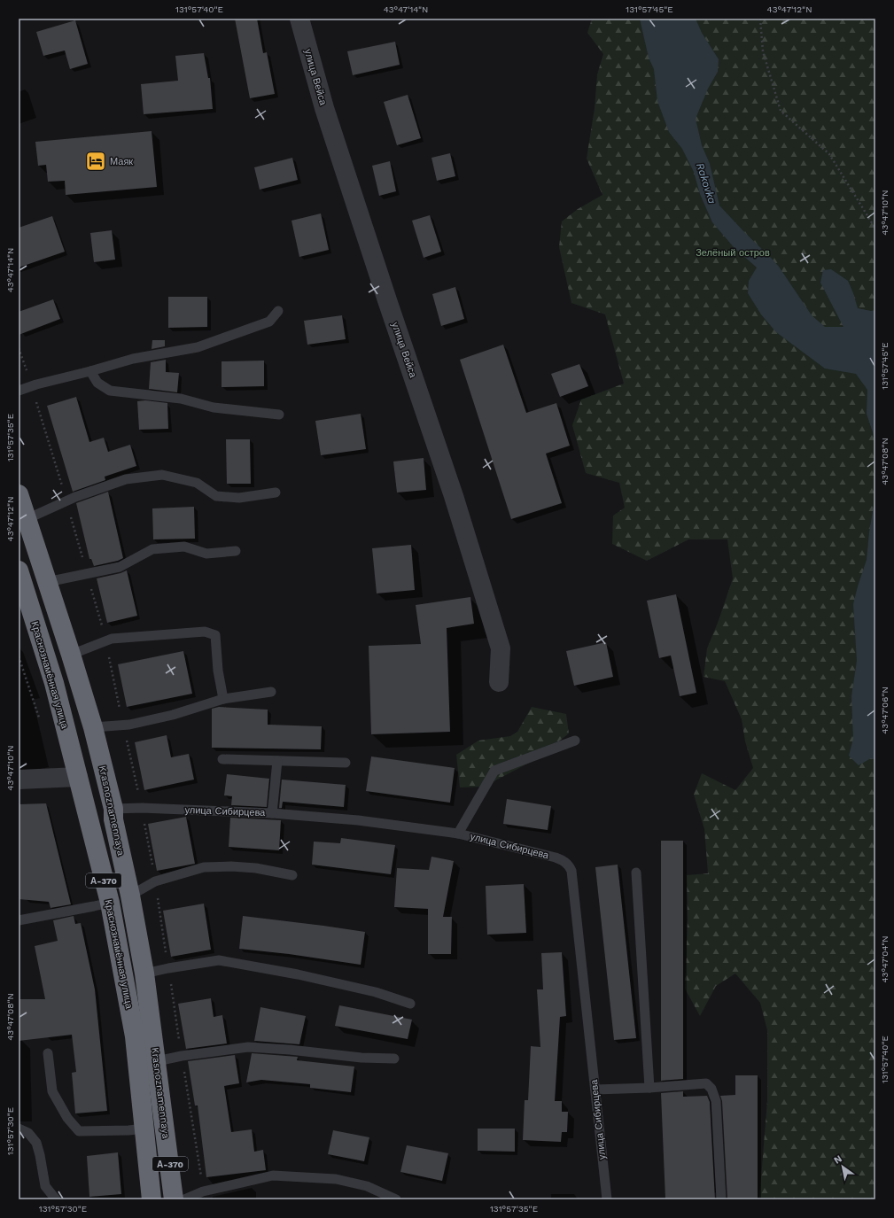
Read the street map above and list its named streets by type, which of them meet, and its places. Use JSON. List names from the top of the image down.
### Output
{
  "streets": {
    "highway": ["Краснознамённая улица", "Krasnoznamennaya", "А-370"],
    "street": ["улица Вейса"],
    "lane": ["улица Сибирцева"]
  },
  "crossings": [
    ["Krasnoznamennaya", "улица Сибирцева"]
  ],
  "water": ["Rakovka"],
  "parks": ["Зелёный остров"],
  "places": {
    "hotel": ["Маяк"]
  },
  "north": "top left",
  "coordinates": [
    "131°57'40\"E",
    "43°47'14\"N",
    "131°57'45\"E",
    "43°47'12\"N",
    "43°47'10\"N",
    "131°57'35\"E",
    "43°47'08\"N",
    "43°47'06\"N",
    "43°47'04\"N",
    "131°57'30\"E"
  ]
}
